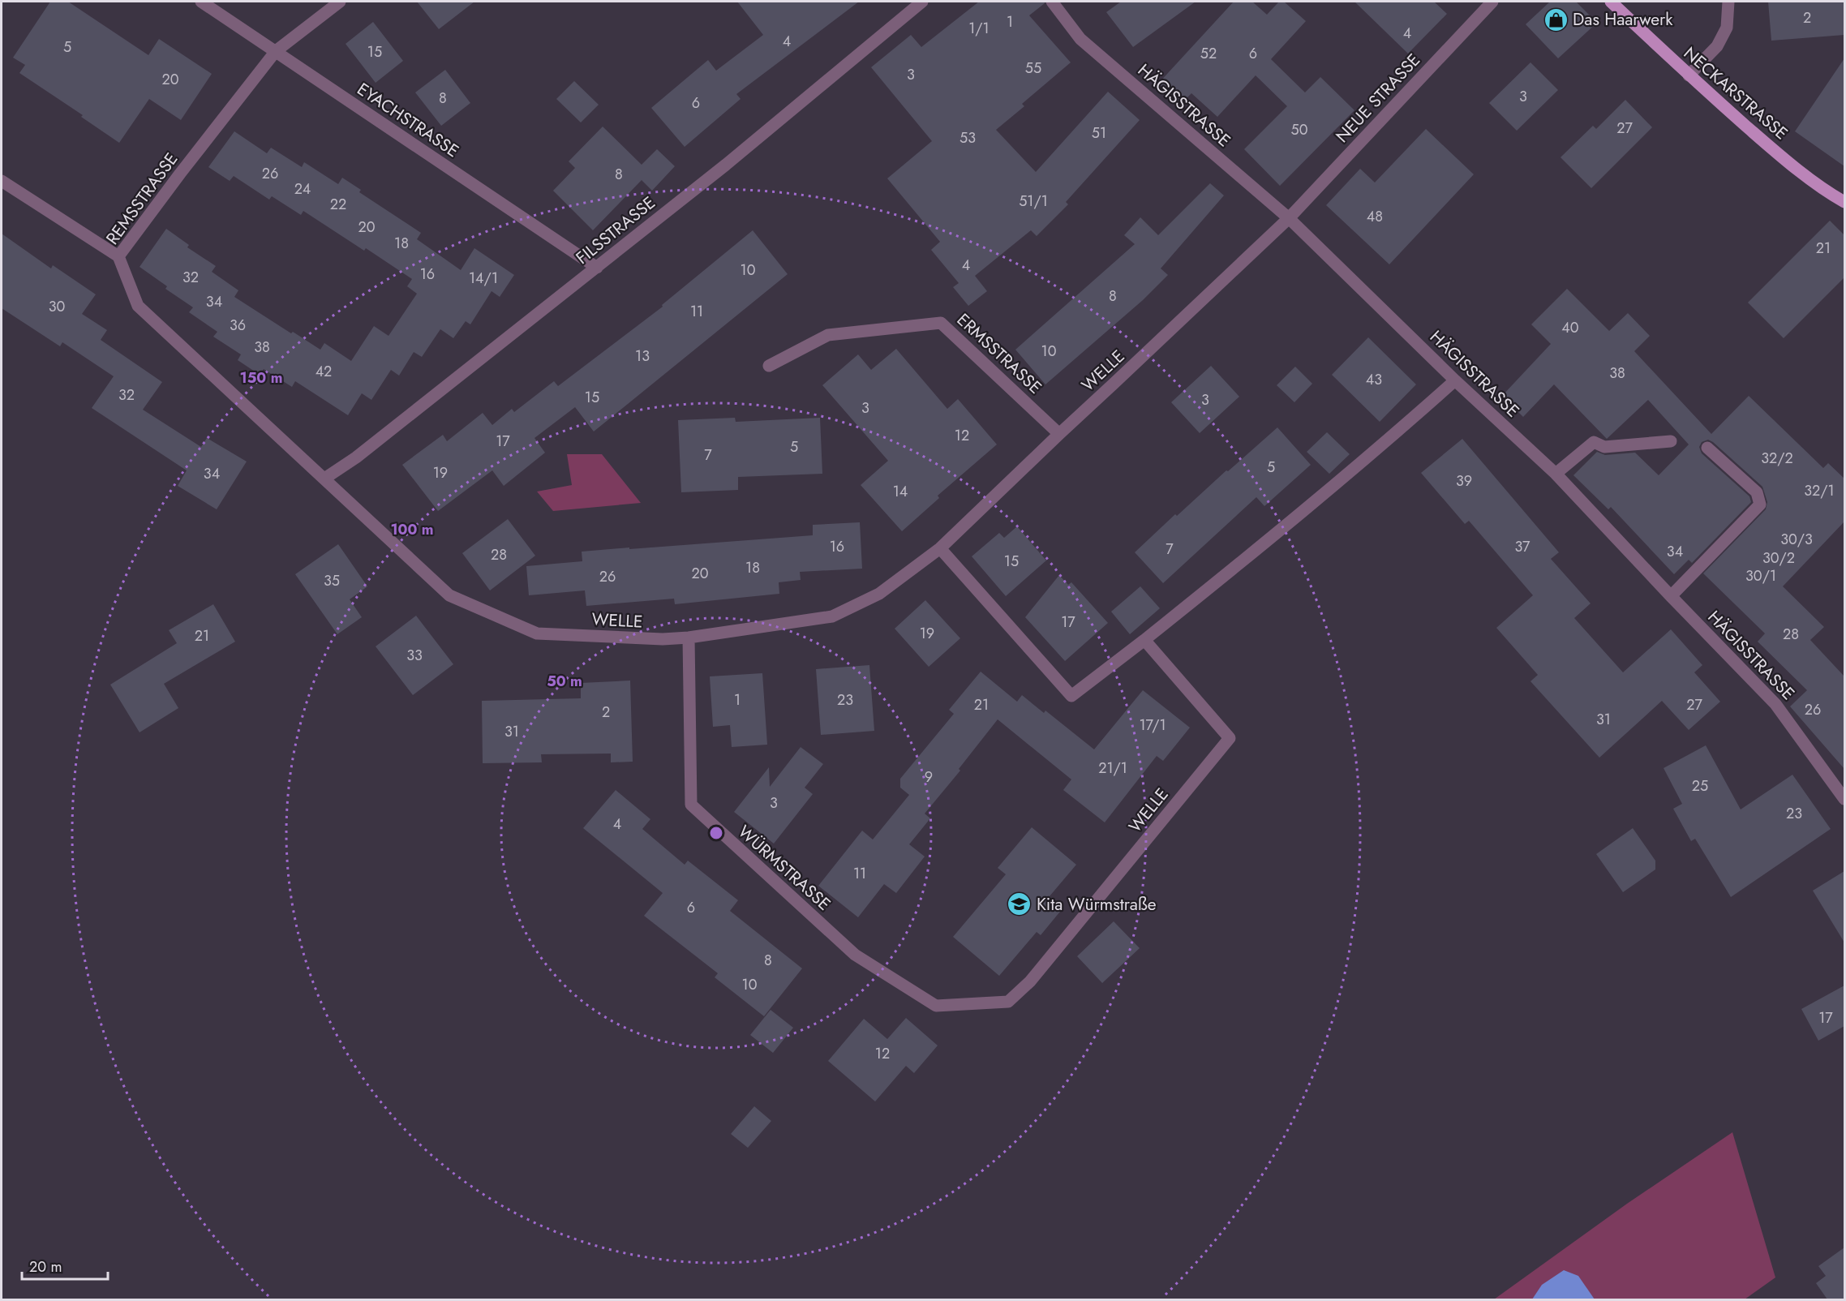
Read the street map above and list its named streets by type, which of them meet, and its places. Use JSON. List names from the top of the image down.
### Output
{
  "streets": {
    "main road": ["NECKARSTRASSE"],
    "street": [
      "NEUE STRASSE",
      "HÄGISSTRASSE",
      "EYACHSTRASSE",
      "REMSSTRASSE",
      "FILSSTRASSE",
      "ERMSSTRASSE",
      "WELLE",
      "WÜRMSTRASSE"
    ]
  },
  "crossings": [
    ["NEUE STRASSE", "HÄGISSTRASSE"],
    ["NEUE STRASSE", "WELLE"],
    ["HÄGISSTRASSE", "WELLE"],
    ["EYACHSTRASSE", "REMSSTRASSE"],
    ["EYACHSTRASSE", "FILSSTRASSE"],
    ["REMSSTRASSE", "FILSSTRASSE"],
    ["REMSSTRASSE", "WELLE"],
    ["FILSSTRASSE", "WELLE"],
    ["ERMSSTRASSE", "WELLE"],
    ["WELLE", "WÜRMSTRASSE"]
  ],
  "places": {
    "shop": ["Das Haarwerk"],
    "school or university": ["Kita Würmstraße"]
  },
  "house_numbers": [
    "2",
    "1",
    "1/1",
    "4",
    "4",
    "5",
    "15",
    "52",
    "6",
    "55",
    "3",
    "20",
    "3",
    "8",
    "6",
    "27",
    "50",
    "51",
    "53",
    "26",
    "8",
    "24",
    "51/1",
    "22",
    "48",
    "20",
    "18",
    "21",
    "4",
    "10",
    "16",
    "32",
    "14/1",
    "8",
    "34",
    "30",
    "11",
    "36",
    "40",
    "38",
    "10",
    "13",
    "42",
    "38",
    "43",
    "32",
    "15",
    "3",
    "3",
    "12",
    "17",
    "5",
    "7",
    "32/2",
    "5",
    "19",
    "34",
    "39",
    "32/1",
    "14",
    "30/3",
    "16",
    "37",
    "7",
    "34",
    "28",
    "30/2",
    "15",
    "18",
    "20",
    "30/1",
    "26",
    "35",
    "17",
    "19",
    "28",
    "21",
    "33",
    "1",
    "23",
    "21",
    "27",
    "26",
    "2",
    "31",
    "17/1",
    "31",
    "21/1",
    "9",
    "25",
    "3",
    "23",
    "4",
    "11",
    "6",
    "8",
    "10",
    "17",
    "12"
  ],
  "scale_bar": "20 m",
  "rings": ["150 m", "100 m", "50 m"]
}
